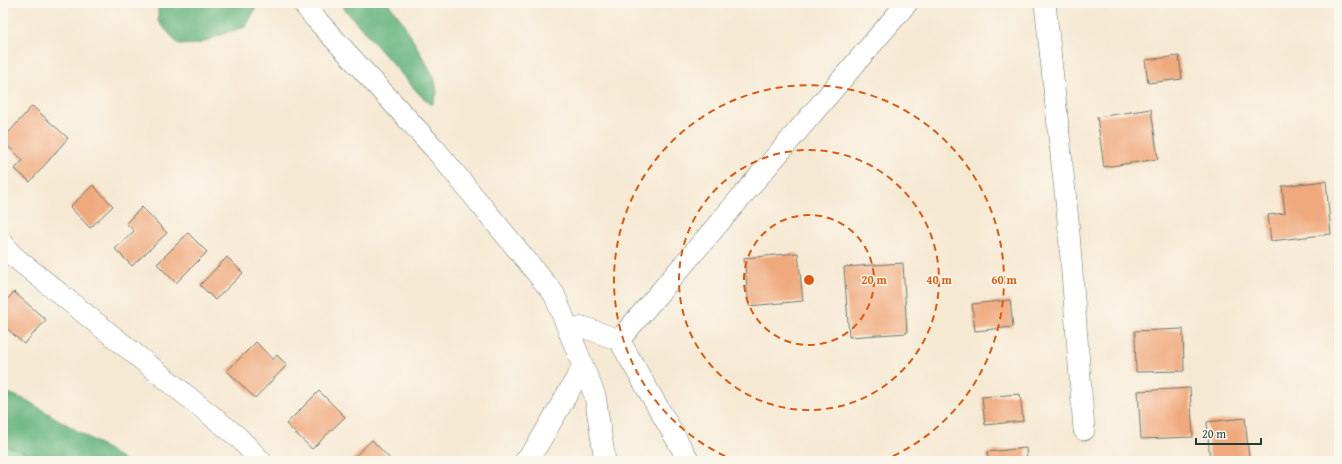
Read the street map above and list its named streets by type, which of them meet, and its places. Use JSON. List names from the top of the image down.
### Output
{
  "scale_bar": "20 m",
  "rings": ["20 m", "40 m", "60 m"]
}
